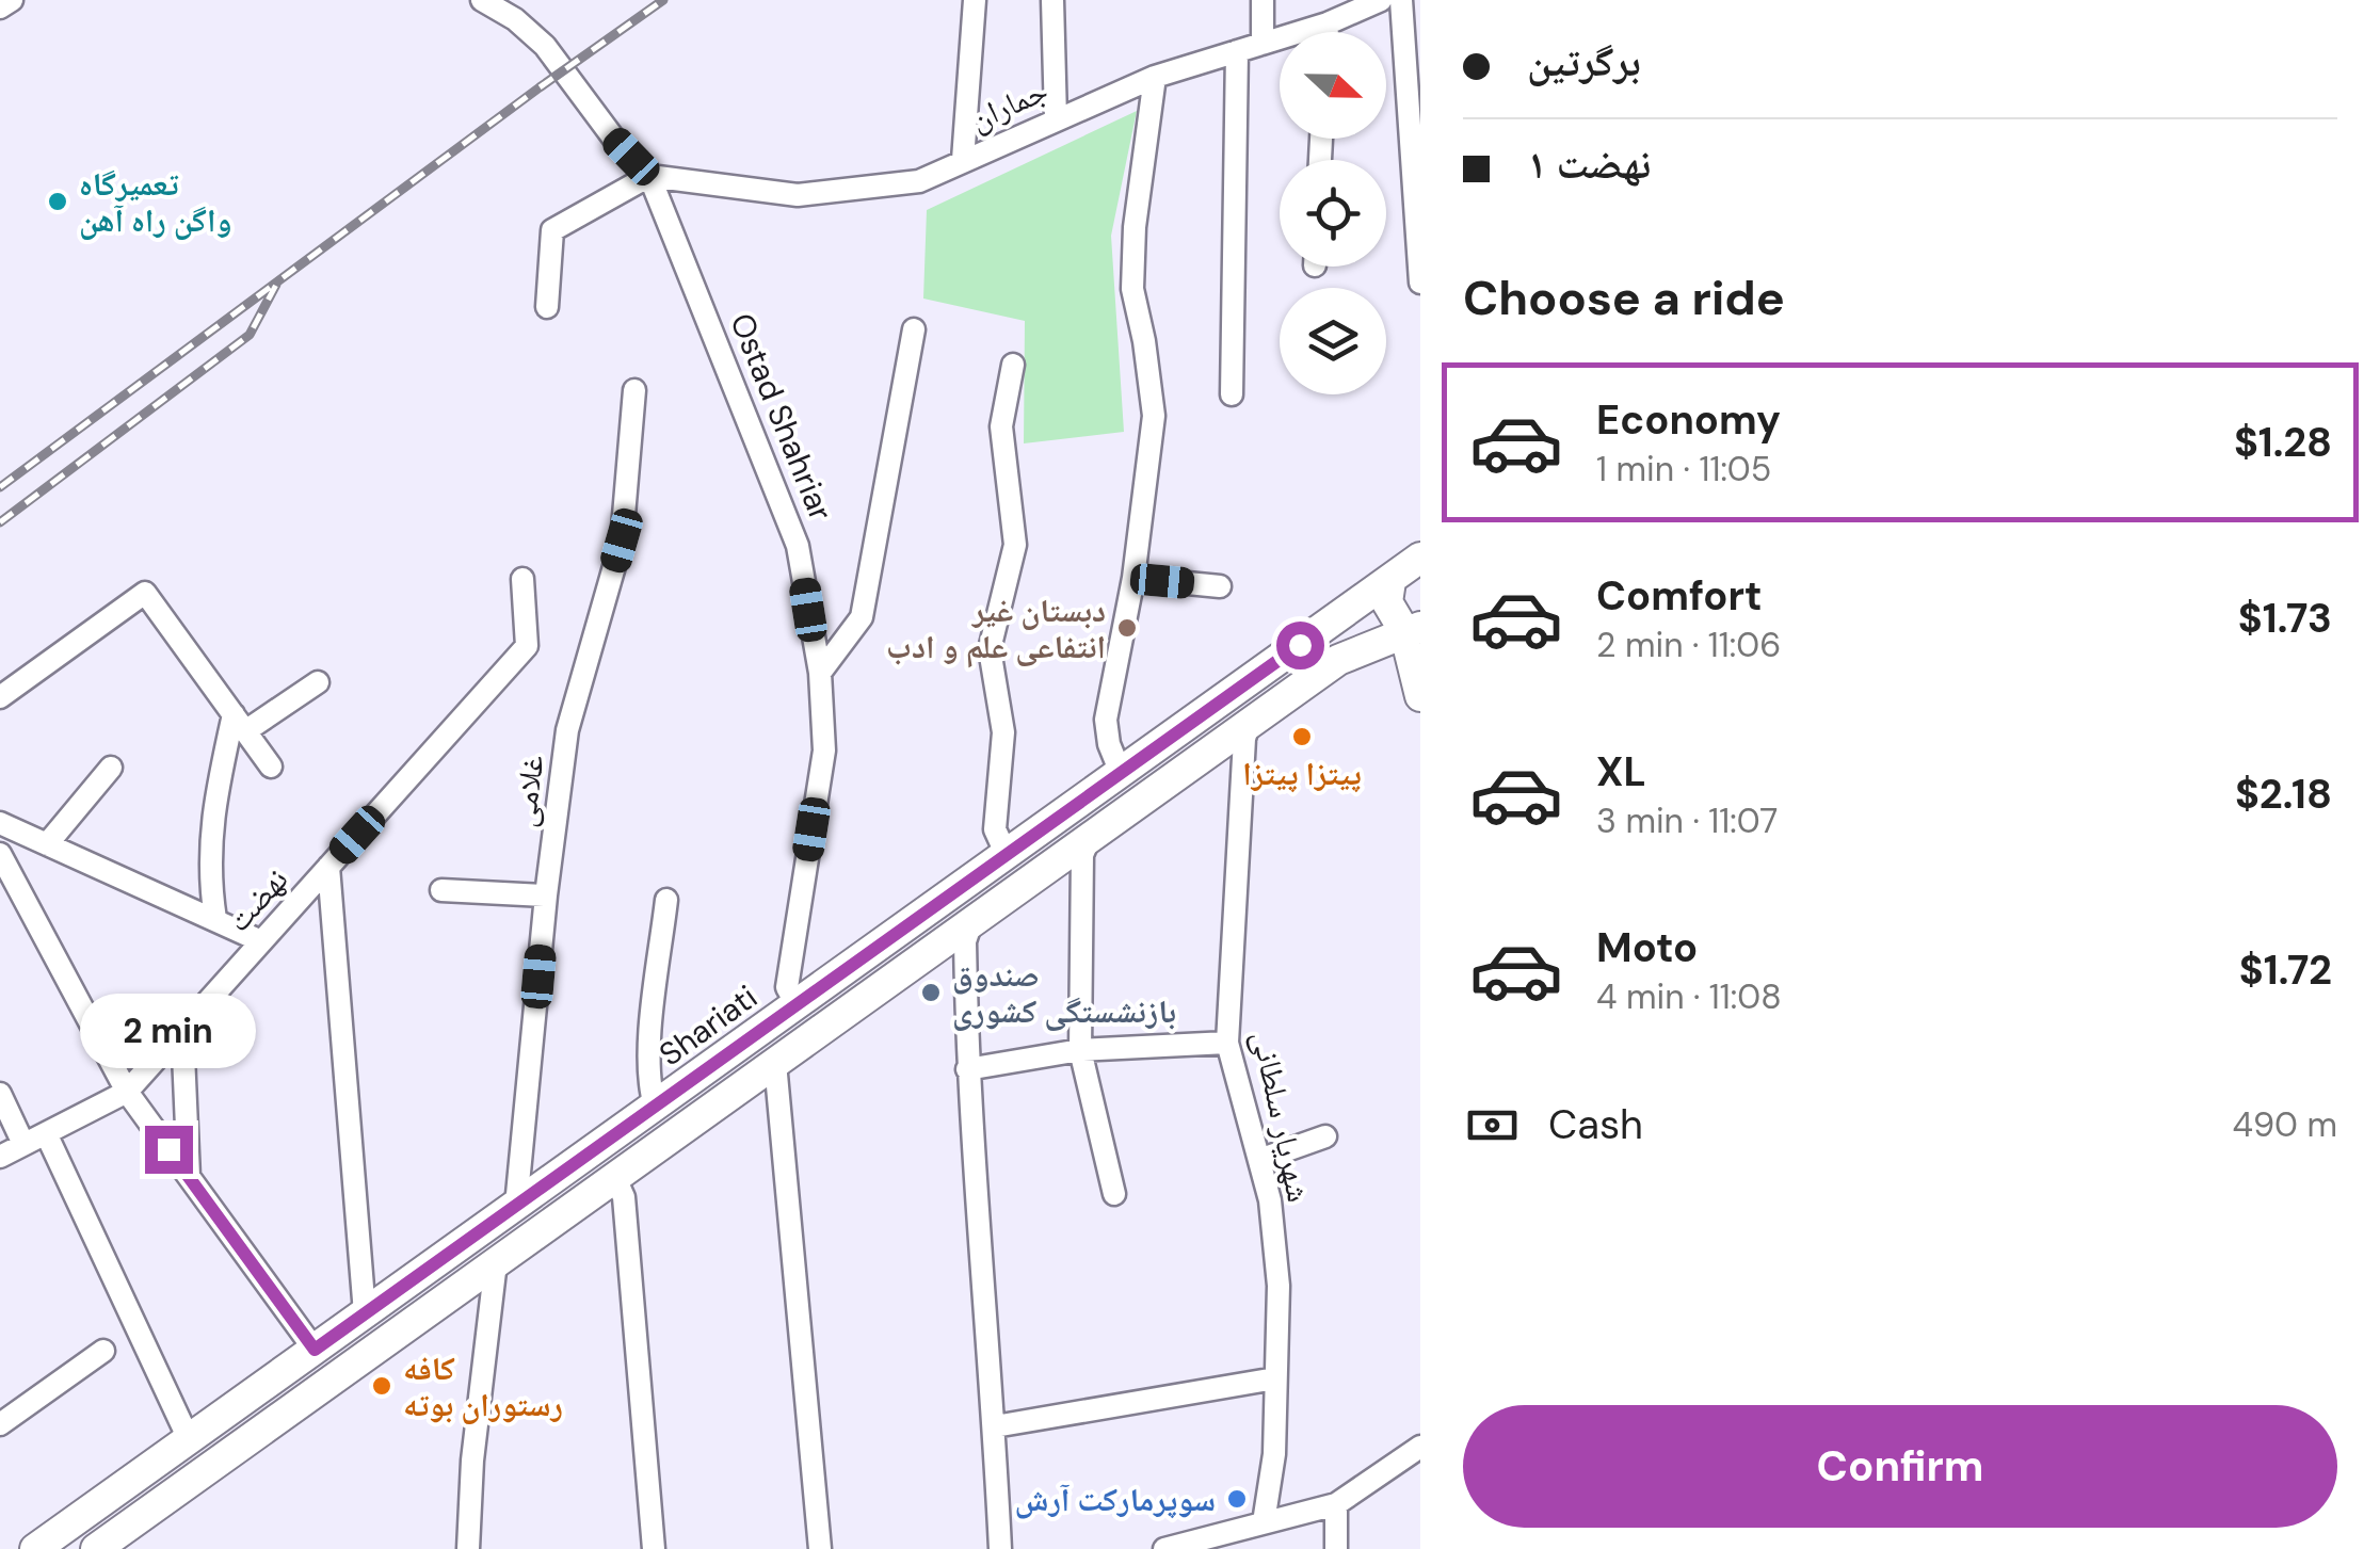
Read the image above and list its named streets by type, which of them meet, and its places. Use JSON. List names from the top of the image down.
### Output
{
  "streets": {
    "main road": ["Shariati"],
    "street": [
      "جماران",
      "Ostad Shahriar",
      "غلامی",
      "نهضت",
      "شهریار سلطانی"
    ]
  },
  "crossings": [
    ["جماران", "Ostad Shahriar"],
    ["Ostad Shahriar", "Shariati"],
    ["غلامی", "Shariati"]
  ],
  "places": [
    "تعمیرگاه واگن راه آهن",
    "دبستان غیر انتفاعی علم و ادب",
    "پیتزا پیتزا",
    "صندوق بازنشستگی کشوری",
    "کافه رستوران بوته",
    "سوپرمارکت آرش"
  ],
  "north": "right",
  "page": {
    "banner": ["برگرتین", "نهضت ۱"],
    "heading": "Choose a ride",
    "list": [
      {
        "name": "Economy",
        "note": "1 min · 11:05",
        "value": "$1.28"
      },
      {
        "name": "Comfort",
        "note": "2 min · 11:06",
        "value": "$1.73"
      },
      {
        "name": "XL",
        "note": "3 min · 11:07",
        "value": "$2.18"
      },
      {
        "name": "Moto",
        "note": "4 min · 11:08",
        "value": "$1.72"
      }
    ],
    "bubble": "2 min",
    "pay": ["Cash", "490 m"],
    "buttons": "Confirm"
  }
}
